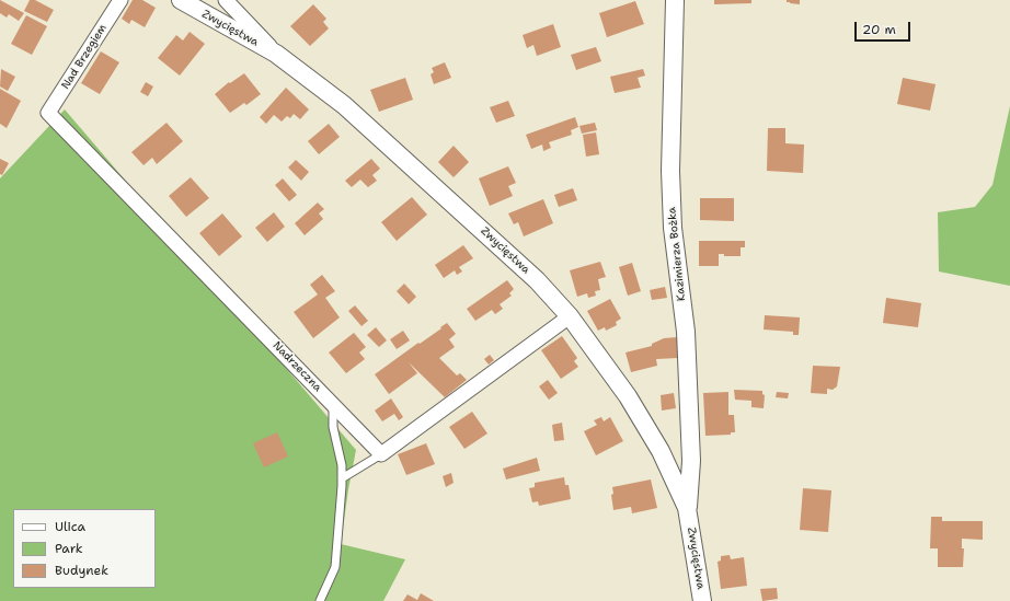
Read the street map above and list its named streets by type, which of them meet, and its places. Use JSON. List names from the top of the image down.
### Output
{
  "streets": {
    "street": [
      "Zwycięstwa",
      "Nad Brzegiem",
      "Kazimierza Bożka",
      "Nadrzeczna"
    ]
  },
  "crossings": [
    ["Zwycięstwa", "Kazimierza Bożka"],
    ["Nad Brzegiem", "Nadrzeczna"]
  ],
  "legend": ["Ulica", "Park", "Budynek"],
  "scale_bar": "20 m"
}
